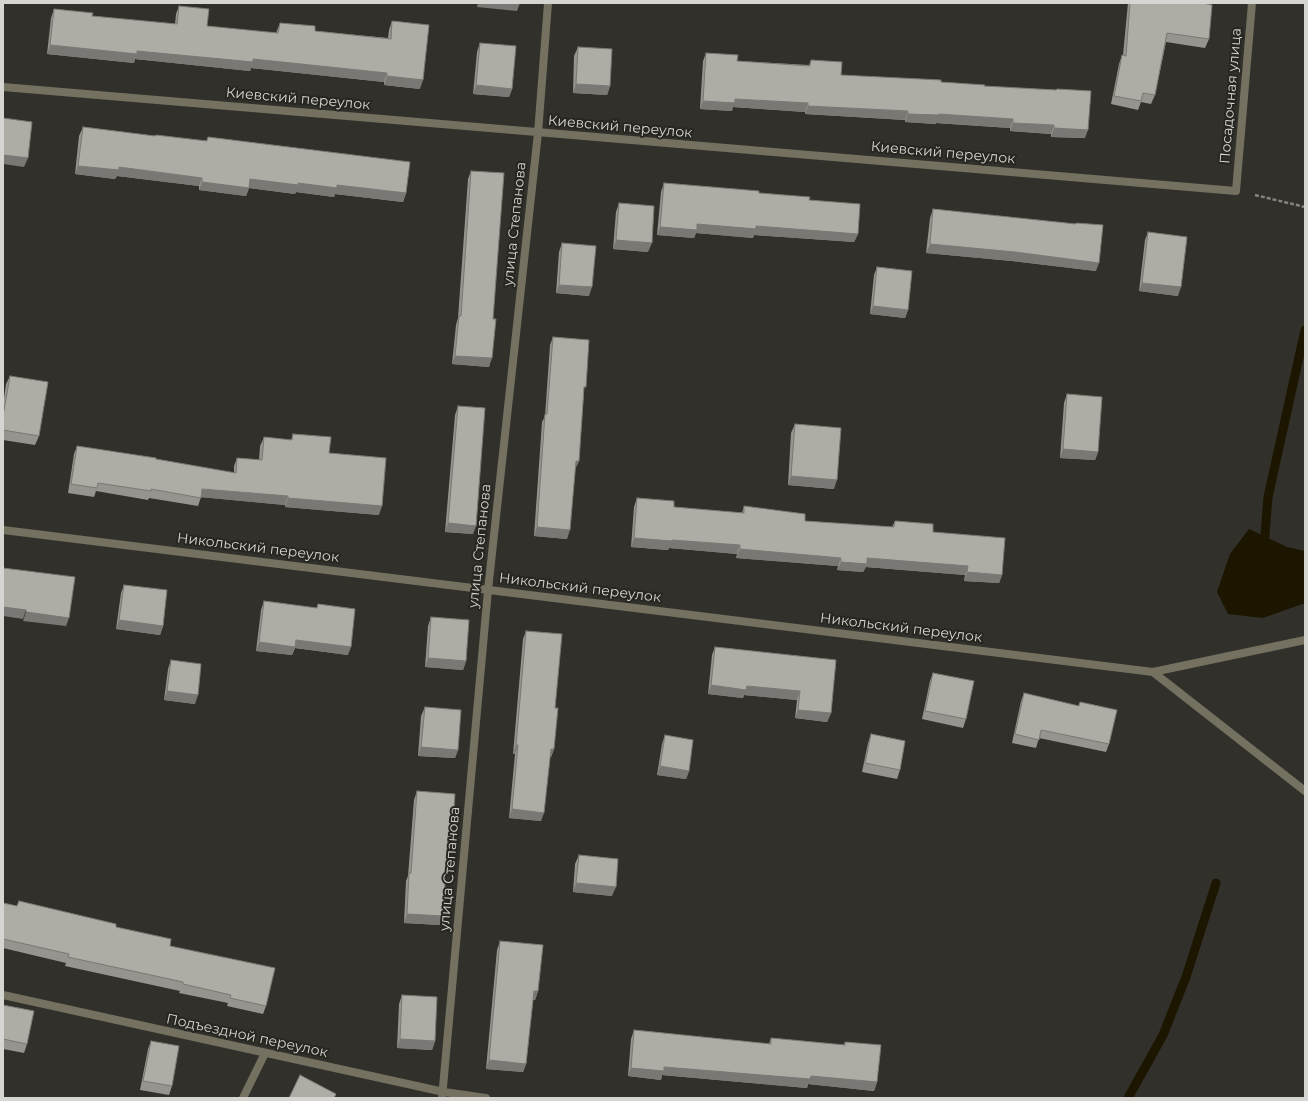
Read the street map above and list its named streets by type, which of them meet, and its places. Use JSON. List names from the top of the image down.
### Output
{
  "streets": {
    "street": [
      "Посадочная улица",
      "Киевский переулок",
      "улица Степанова",
      "Никольский переулок",
      "Подъездной переулок"
    ]
  },
  "crossings": [
    ["Посадочная улица", "Киевский переулок"],
    ["Киевский переулок", "улица Степанова"],
    ["улица Степанова", "Никольский переулок"],
    ["улица Степанова", "Подъездной переулок"]
  ]
}
